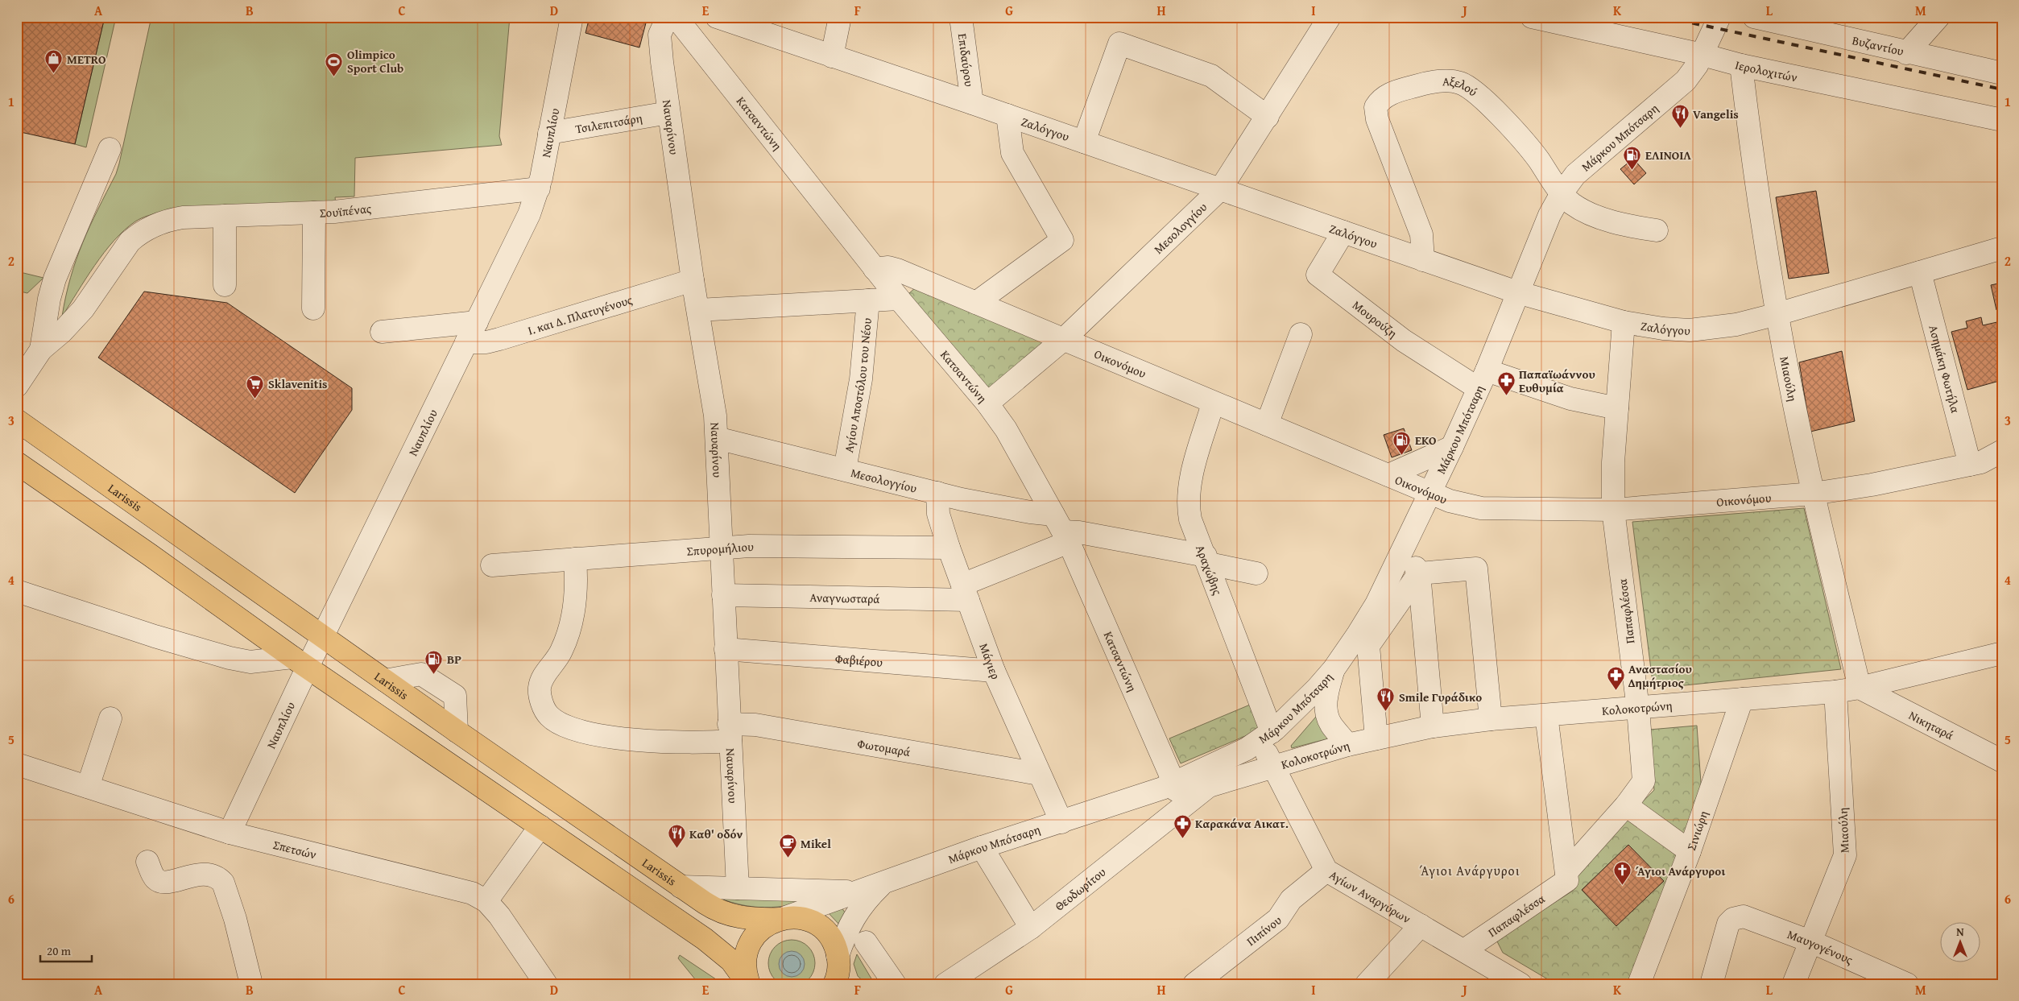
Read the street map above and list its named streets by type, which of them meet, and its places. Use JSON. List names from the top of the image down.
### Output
{
  "streets": {
    "main road": ["Larissis"],
    "street": [
      "Βυζαντίου",
      "Επιδαύρου",
      "Ιερολοχιτών",
      "Αξελού",
      "Κατσαντώνη",
      "Τσιλεπιτσάρη",
      "Ναυαρίνου",
      "Ζαλόγγου",
      "Ναυπλίου",
      "Μάρκου Μπότσαρη",
      "Σουϊπένας",
      "Μεσολογγίου",
      "Ι. και Δ. Πλατυγένους",
      "Μουρούζη",
      "Οικονόμου",
      "Ασημάκη Φωτήλα",
      "Μιαούλη",
      "Αγίου Αποστόλου του Νέου",
      "Σπυρομήλιου",
      "Αραχώβης",
      "Αναγνωσταρά",
      "Παπαφλέσσα",
      "Φαβιέρου",
      "Μάγιερ",
      "Κολοκοτρώνη",
      "Νικηταρά",
      "Φωτομαρά",
      "Σινιώρη",
      "Σπετσών",
      "Θεοδωρίτου",
      "Αγίων Αναργύρων",
      "Πιπίνου",
      "Μαυγογένους"
    ]
  },
  "crossings": [
    ["Επιδαύρου", "Ζαλόγγου"],
    ["Ιερολοχιτών", "Μάρκου Μπότσαρη"],
    ["Ιερολοχιτών", "Μιαούλη"],
    ["Αξελού", "Ζαλόγγου"],
    ["Αξελού", "Μάρκου Μπότσαρη"],
    ["Κατσαντώνη", "Μάρκου Μπότσαρη"],
    ["Κατσαντώνη", "Μεσολογγίου"],
    ["Κατσαντώνη", "Οικονόμου"],
    ["Κατσαντώνη", "Αναγνωσταρά"],
    ["Τσιλεπιτσάρη", "Ναυαρίνου"],
    ["Τσιλεπιτσάρη", "Ναυπλίου"],
    ["Ναυαρίνου", "Μεσολογγίου"],
    ["Ναυαρίνου", "Ι. και Δ. Πλατυγένους"],
    ["Ναυαρίνου", "Σπυρομήλιου"],
    ["Ναυαρίνου", "Αναγνωσταρά"],
    ["Ναυαρίνου", "Φαβιέρου"],
    ["Ναυαρίνου", "Φωτομαρά"],
    ["Ζαλόγγου", "Μάρκου Μπότσαρη"],
    ["Ζαλόγγου", "Μεσολογγίου"],
    ["Ζαλόγγου", "Μουρούζη"],
    ["Ζαλόγγου", "Ασημάκη Φωτήλα"],
    ["Ζαλόγγου", "Μιαούλη"],
    ["Ζαλόγγου", "Παπαφλέσσα"],
    ["Ναυπλίου", "Σουϊπένας"],
    ["Ναυπλίου", "Ι. και Δ. Πλατυγένους"],
    ["Ναυπλίου", "Larissis"],
    ["Ναυπλίου", "Σπετσών"],
    ["Μάρκου Μπότσαρη", "Μουρούζη"],
    ["Μάρκου Μπότσαρη", "Οικονόμου"],
    ["Μάρκου Μπότσαρη", "Larissis"],
    ["Μάρκου Μπότσαρη", "Αραχώβης"],
    ["Μάρκου Μπότσαρη", "Μάγιερ"],
    ["Μάρκου Μπότσαρη", "Κολοκοτρώνη"],
    ["Μάρκου Μπότσαρη", "Θεοδωρίτου"],
    ["Μάρκου Μπότσαρη", "Αγίων Αναργύρων"],
    ["Μεσολογγίου", "Οικονόμου"],
    ["Μεσολογγίου", "Αγίου Αποστόλου του Νέου"],
    ["Μεσολογγίου", "Αναγνωσταρά"],
    ["Μεσολογγίου", "Μάγιερ"],
    ["Οικονόμου", "Ασημάκη Φωτήλα"],
    ["Οικονόμου", "Μιαούλη"],
    ["Οικονόμου", "Αραχώβης"],
    ["Οικονόμου", "Παπαφλέσσα"],
    ["Μιαούλη", "Κολοκοτρώνη"],
    ["Μιαούλη", "Νικηταρά"],
    ["Μιαούλη", "Μαυγογένους"],
    ["Σπυρομήλιου", "Μάγιερ"],
    ["Σπυρομήλιου", "Φωτομαρά"],
    ["Αραχώβης", "Αναγνωσταρά"],
    ["Αραχώβης", "Αγίων Αναργύρων"],
    ["Αναγνωσταρά", "Μάγιερ"],
    ["Παπαφλέσσα", "Κολοκοτρώνη"],
    ["Παπαφλέσσα", "Αγίων Αναργύρων"],
    ["Φαβιέρου", "Μάγιερ"],
    ["Μάγιερ", "Φωτομαρά"],
    ["Κολοκοτρώνη", "Νικηταρά"],
    ["Κολοκοτρώνη", "Σινιώρη"],
    ["Κολοκοτρώνη", "Αγίων Αναργύρων"],
    ["Αγίων Αναργύρων", "Πιπίνου"]
  ],
  "districts": ["Άγιοι Ανάργυροι"],
  "places": {
    "shop": ["METRO"],
    "sports": ["Olimpico Sport Club"],
    "restaurant": ["Vangelis", "Smile Γυράδικο", "Καθ' οδόν"],
    "fuel station": ["ΕΛΙΝΟΙΛ", "EKO", "BP"],
    "pharmacy": ["Παπαϊωάννου Ευθυμία", "Αναστασίου Δημήτριος", "Καρακάνα Αικατ."],
    "supermarket": ["Sklavenitis"],
    "cafe": ["Mikel"],
    "church": ["Άγιοι Ανάργυροι"]
  },
  "scale_bar": "20 m",
  "north": "top",
  "grid": {
    "columns": [
      "A",
      "B",
      "C",
      "D",
      "E",
      "F",
      "G",
      "H",
      "I",
      "J",
      "K",
      "L",
      "M"
    ],
    "rows": [
      "1",
      "2",
      "3",
      "4",
      "5",
      "6"
    ]
  }
}
